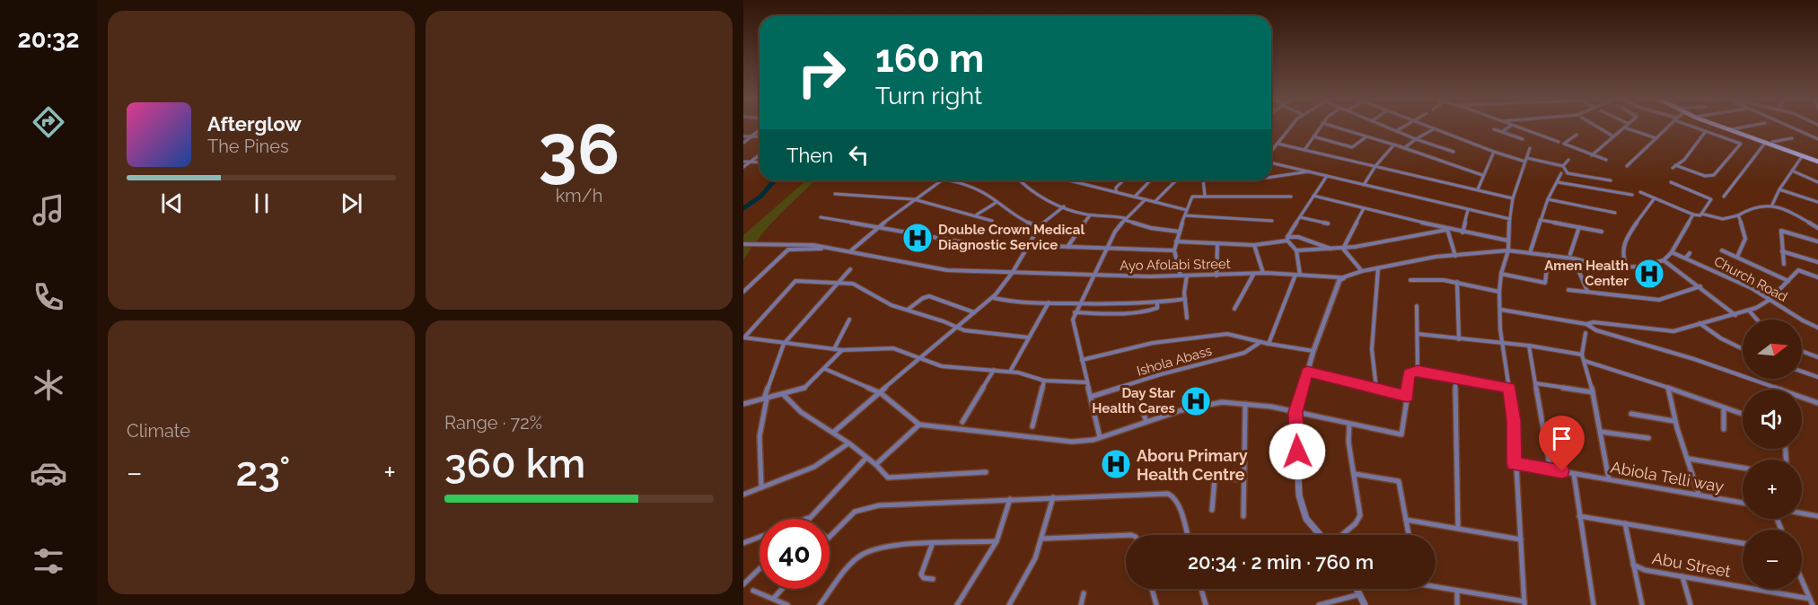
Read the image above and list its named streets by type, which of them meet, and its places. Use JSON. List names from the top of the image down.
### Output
{
  "streets": {
    "street": [
      "Ayo Afolabi Street",
      "Church Road",
      "Ishola Abass",
      "Abiola Telli way",
      "Abu Street"
    ]
  },
  "places": {
    "hospital": [
      "Double Crown Medical Diagnostic Service",
      "Amen Health Center",
      "Day Star Health Cares",
      "Aboru Primary Health Centre"
    ]
  },
  "north": "right",
  "page": {
    "tabs": "20:32",
    "tile": [
      ["36", "km/h"],
      "Climate",
      ["Range · 72%", "360 km"]
    ],
    "turn": ["160 m", "Turn right"],
    "song": ["Afterglow", "The Pines"],
    "then": "Then",
    "map_buttons": ["+", "−"],
    "heat": ["−", "23°", "+"],
    "limit": "40",
    "trip": "20:34 · 2 min · 760 m"
  }
}
